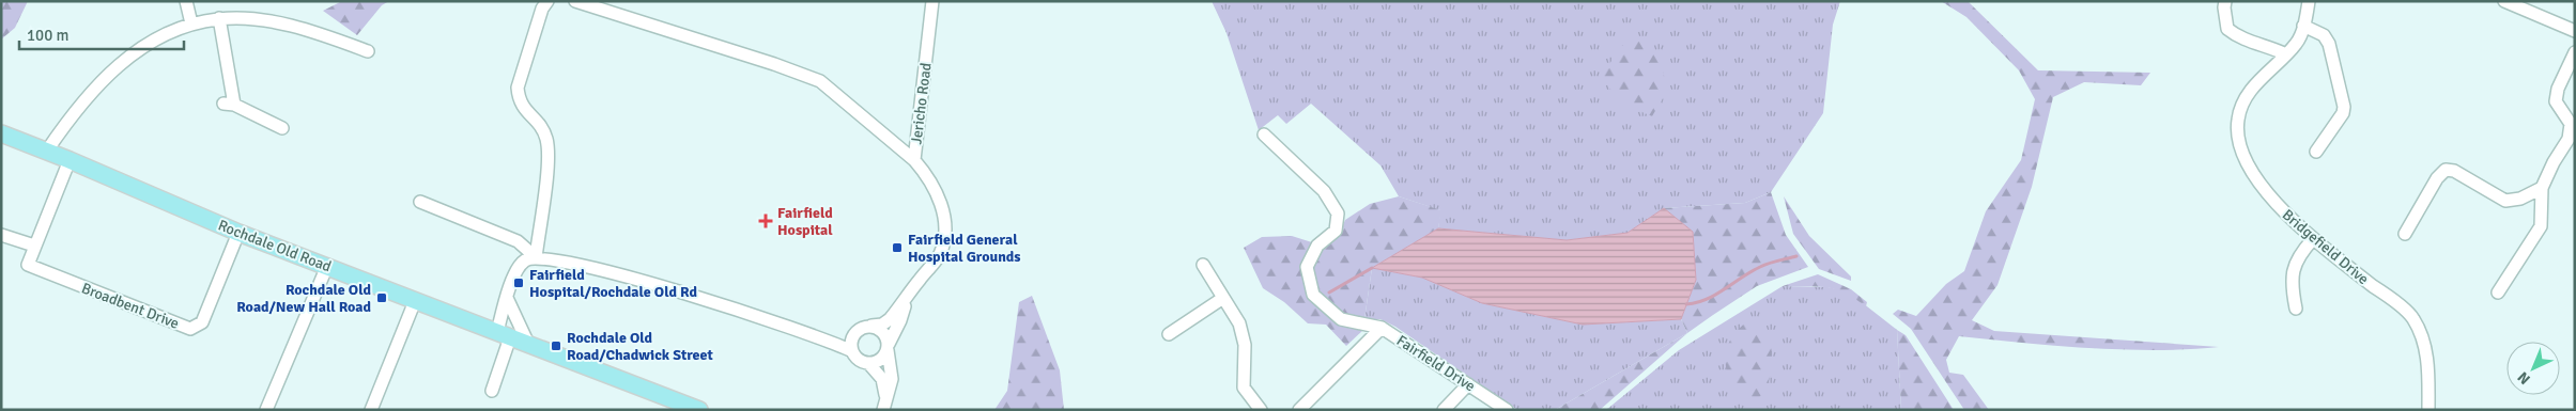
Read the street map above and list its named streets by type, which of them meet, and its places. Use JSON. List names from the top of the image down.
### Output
{
  "streets": {
    "main road": ["Rochdale Old Road"],
    "street": [
      "Jericho Road",
      "Bridgefield Drive",
      "Broadbent Drive",
      "Fairfield Drive"
    ]
  },
  "crossings": [
    ["Rochdale Old Road", "Broadbent Drive"]
  ],
  "places": {
    "health": ["Fairfield Hospital"],
    "transit": [
      "Fairfield General Hospital Grounds",
      "Fairfield Hospital/Rochdale Old Rd",
      "Rochdale Old Road/New Hall Road",
      "Rochdale Old Road/Chadwick Street"
    ]
  },
  "scale_bar": "100 m",
  "north": "bottom left"
}
